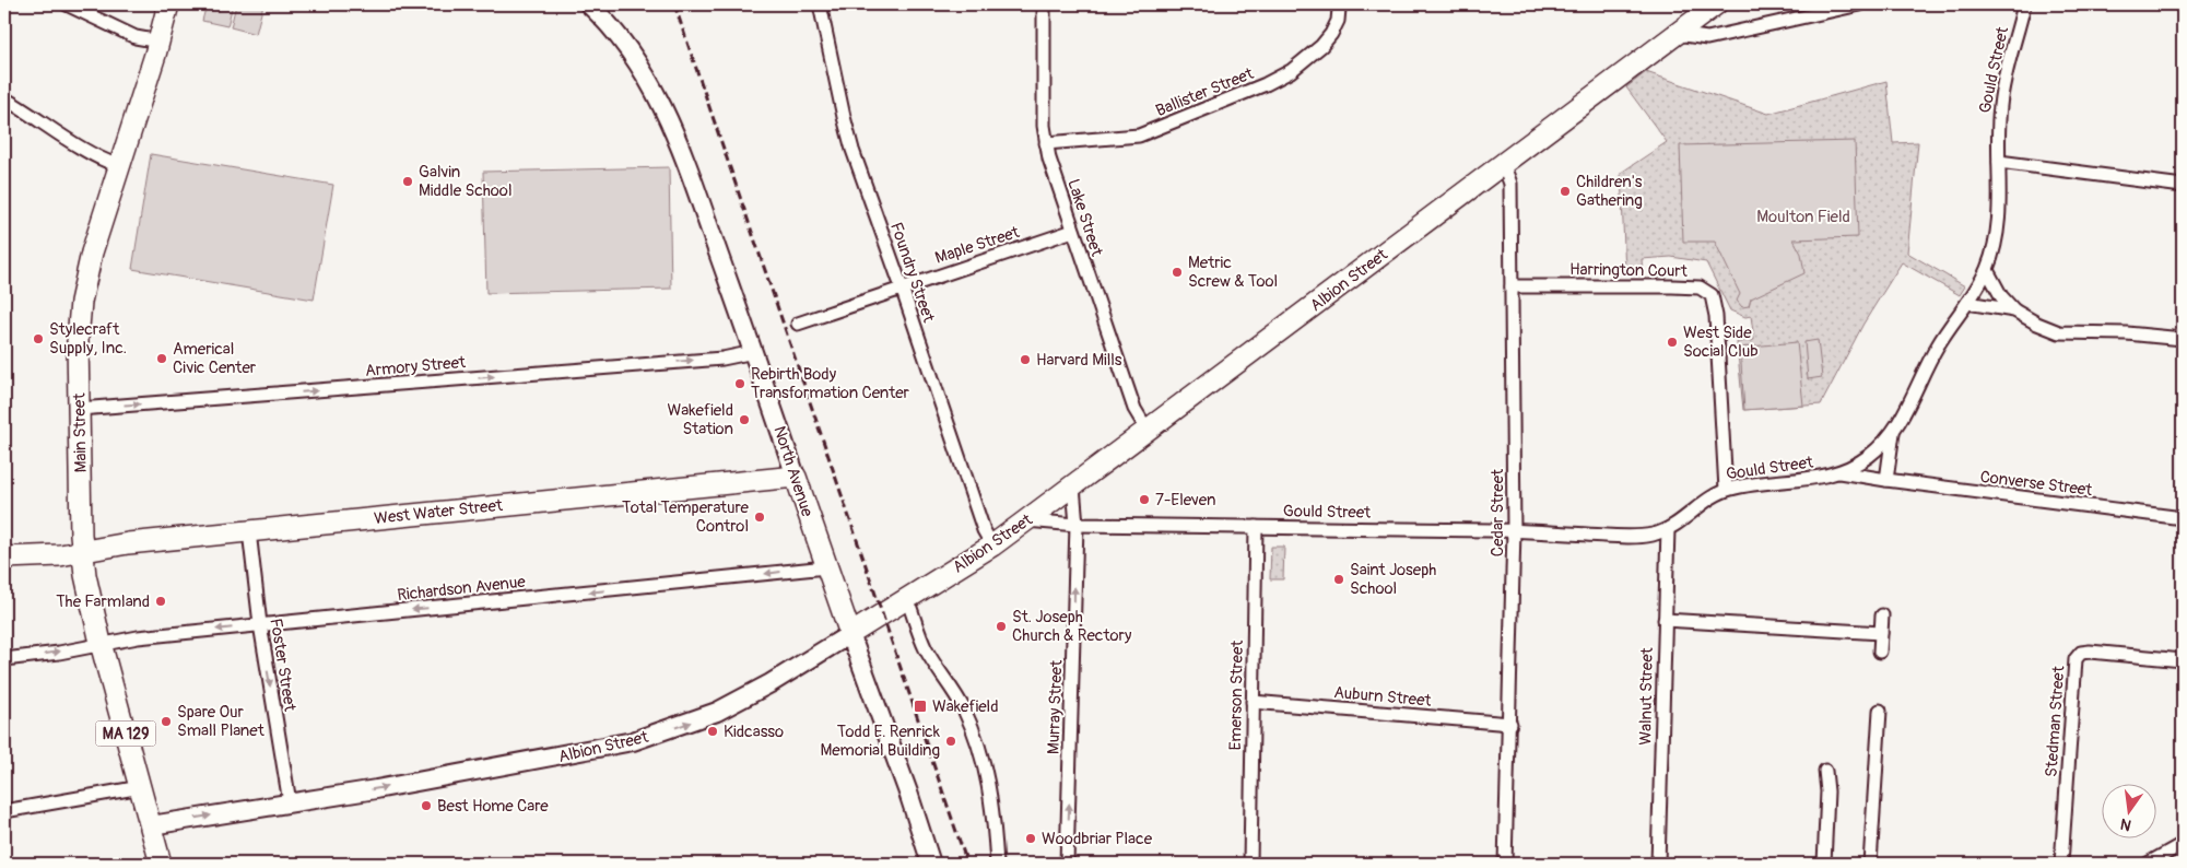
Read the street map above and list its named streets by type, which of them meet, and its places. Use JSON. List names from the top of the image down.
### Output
{
  "streets": {
    "main road": [
      "Albion Street",
      "Main Street",
      "North Avenue",
      "West Water Street",
      "MA 129"
    ],
    "street": [
      "Gould Street",
      "Ballister Street",
      "Lake Street",
      "Maple Street",
      "Harrington Court",
      "Foundry Street",
      "Armory Street",
      "Converse Street",
      "Cedar Street",
      "Richardson Avenue",
      "Foster Street",
      "Emerson Street",
      "Auburn Street",
      "Walnut Street",
      "Murray Street",
      "Stedman Street"
    ]
  },
  "crossings": [
    ["Gould Street", "Harrington Court"],
    ["Gould Street", "Albion Street"],
    ["Gould Street", "Converse Street"],
    ["Gould Street", "Cedar Street"],
    ["Gould Street", "Emerson Street"],
    ["Gould Street", "Walnut Street"],
    ["Gould Street", "Murray Street"],
    ["Ballister Street", "Lake Street"],
    ["Lake Street", "Maple Street"],
    ["Lake Street", "Albion Street"],
    ["Maple Street", "Foundry Street"],
    ["Harrington Court", "Cedar Street"],
    ["Foundry Street", "Albion Street"],
    ["Albion Street", "Main Street"],
    ["Albion Street", "North Avenue"],
    ["Albion Street", "Cedar Street"],
    ["Albion Street", "Foster Street"],
    ["Albion Street", "Murray Street"],
    ["Armory Street", "Main Street"],
    ["Armory Street", "North Avenue"],
    ["Main Street", "West Water Street"],
    ["Main Street", "Richardson Avenue"],
    ["North Avenue", "West Water Street"],
    ["North Avenue", "Richardson Avenue"],
    ["West Water Street", "Foster Street"],
    ["Cedar Street", "Auburn Street"],
    ["Richardson Avenue", "Foster Street"],
    ["Emerson Street", "Auburn Street"]
  ],
  "one_way": ["Albion Street", "Armory Street", "Foster Street"],
  "parks": ["Moulton Field"],
  "places": {
    "other": [
      "Galvin Middle School",
      "Children's Gathering",
      "Metric Screw & Tool",
      "Stylecraft Supply, Inc.",
      "West Side Social Club",
      "Americal Civic Center",
      "Harvard Mills",
      "Rebirth Body Transformation Center",
      "Wakefield Station",
      "7-Eleven",
      "Total Temperature Control",
      "Saint Joseph School",
      "The Farmland",
      "St. Joseph Church & Rectory",
      "Spare Our Small Planet",
      "Kidcasso",
      "Todd E. Renrick Memorial Building",
      "Best Home Care",
      "Woodbriar Place"
    ],
    "transit": ["Wakefield"]
  },
  "north": "bottom"
}
